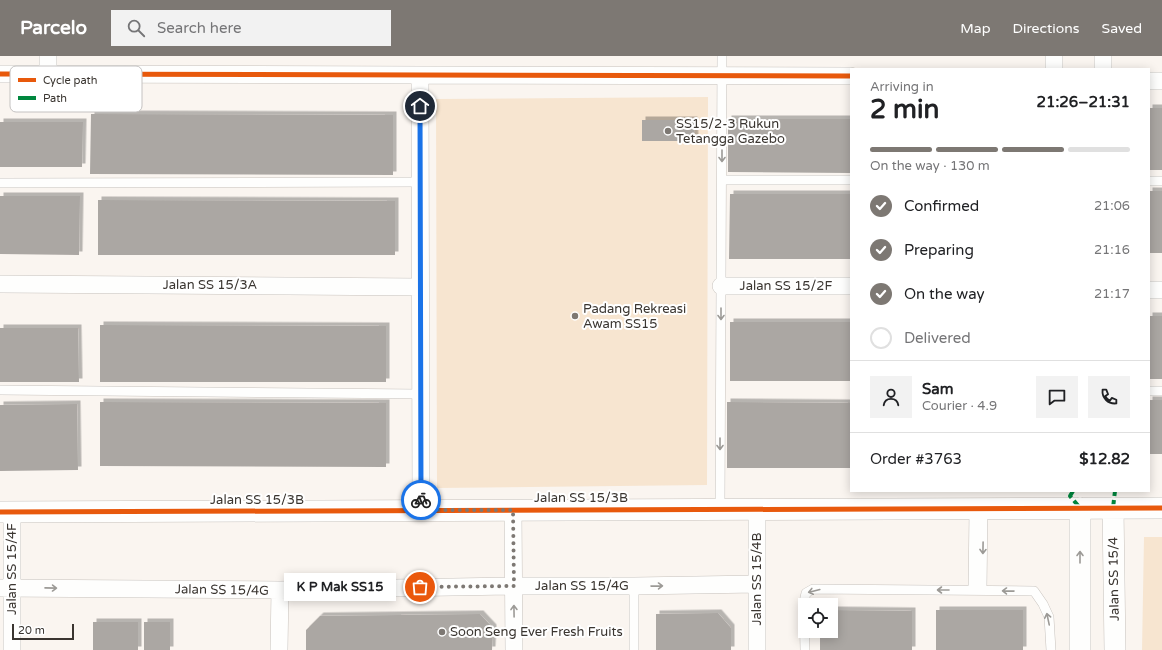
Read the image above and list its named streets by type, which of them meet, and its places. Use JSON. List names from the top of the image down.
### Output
{
  "streets": {
    "street": [
      "Jalan SS 15/3A",
      "Jalan SS 15/2F",
      "Jalan SS 15/3B",
      "Jalan SS 15/4F",
      "Jalan SS 15/4B",
      "Jalan SS 15/4",
      "Jalan SS 15/4G"
    ]
  },
  "crossings": [
    ["Jalan SS 15/3B", "Jalan SS 15/4F"],
    ["Jalan SS 15/3B", "Jalan SS 15/4B"],
    ["Jalan SS 15/3B", "Jalan SS 15/4"],
    ["Jalan SS 15/4F", "Jalan SS 15/4G"],
    ["Jalan SS 15/4B", "Jalan SS 15/4G"]
  ],
  "one_way": ["Jalan SS 15/4G"],
  "places": [
    "SS15/2-3 Rukun Tetangga Gazebo",
    "Padang Rekreasi Awam SS15",
    "K P Mak SS15",
    "Soon Seng Ever Fresh Fruits"
  ],
  "legend": ["Cycle path", "Path"],
  "scale_bar": "20 m",
  "page": {
    "header": "Parcelo",
    "search": "Search here",
    "nav": ["Map", "Directions", "Saved"],
    "heading": ["2 min", "Arriving in", "21:26–21:31"],
    "panel": [
      "Sam",
      "Courier · 4.9",
      "Order #3763",
      "$12.82"
    ],
    "bar": "On the way · 130 m",
    "list": [
      ["Confirmed", "21:06"],
      ["Preparing", "21:16"],
      ["On the way", "21:17"],
      "Delivered"
    ],
    "bubble": "K P Mak SS15",
    "scale": "20 m"
  }
}
